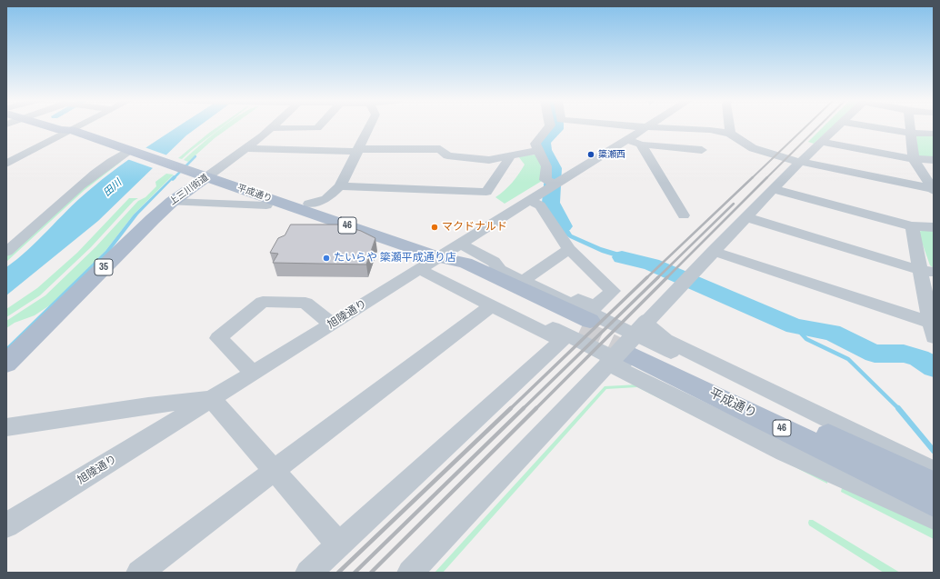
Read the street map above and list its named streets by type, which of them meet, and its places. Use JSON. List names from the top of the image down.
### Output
{
  "streets": {
    "main road": [
      "上三川街道",
      "平成通り",
      "46",
      "35"
    ],
    "street": ["旭陵通り"]
  },
  "crossings": [
    ["上三川街道", "平成通り"],
    ["平成通り", "旭陵通り"]
  ],
  "water": ["田川"],
  "places": ["簗瀬西", "マクドナルド", "たいらや 簗瀬平成通り店"]
}
